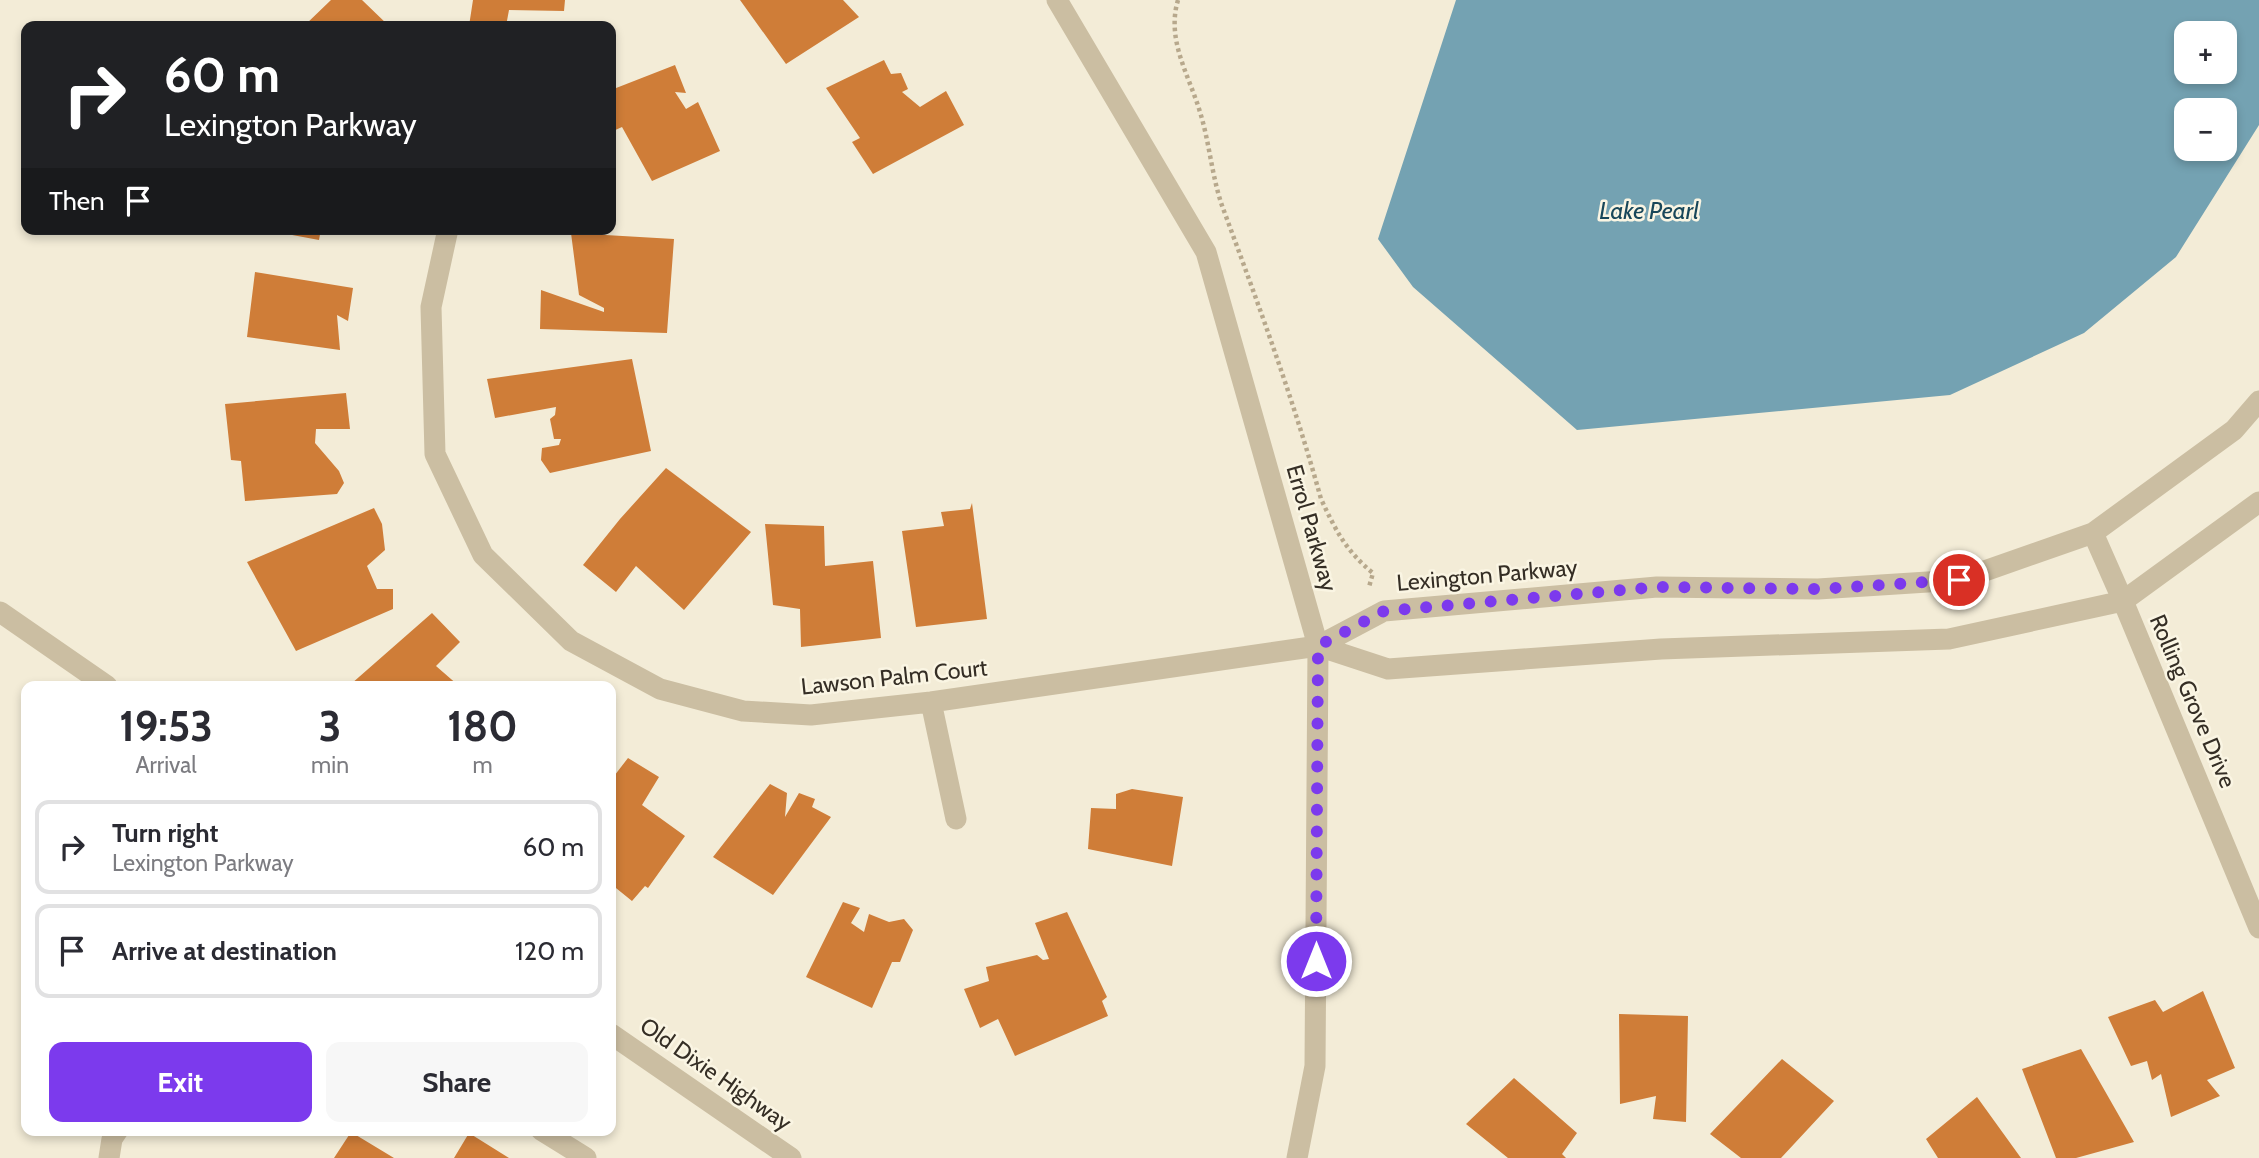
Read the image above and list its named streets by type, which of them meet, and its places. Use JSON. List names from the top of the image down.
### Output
{
  "streets": {
    "street": [
      "Errol Parkway",
      "Lexington Parkway",
      "Lawson Palm Court",
      "Rolling Grove Drive",
      "Old Dixie Highway"
    ]
  },
  "crossings": [
    ["Errol Parkway", "Lexington Parkway"],
    ["Errol Parkway", "Lawson Palm Court"],
    ["Lexington Parkway", "Lawson Palm Court"],
    ["Lexington Parkway", "Rolling Grove Drive"]
  ],
  "water": ["Lake Pearl"],
  "page": {
    "map_buttons": ["+", "−"],
    "turn": ["60 m", "Lexington Parkway"],
    "then": "Then",
    "eta": [
      "19:53",
      "Arrival",
      "3",
      "min",
      "180",
      "m"
    ],
    "list": [
      {
        "name": "Turn right",
        "note": "Lexington Parkway",
        "value": "60 m"
      },
      {
        "name": "Arrive at destination",
        "value": "120 m"
      }
    ],
    "buttons": ["Exit", "Share"]
  }
}
